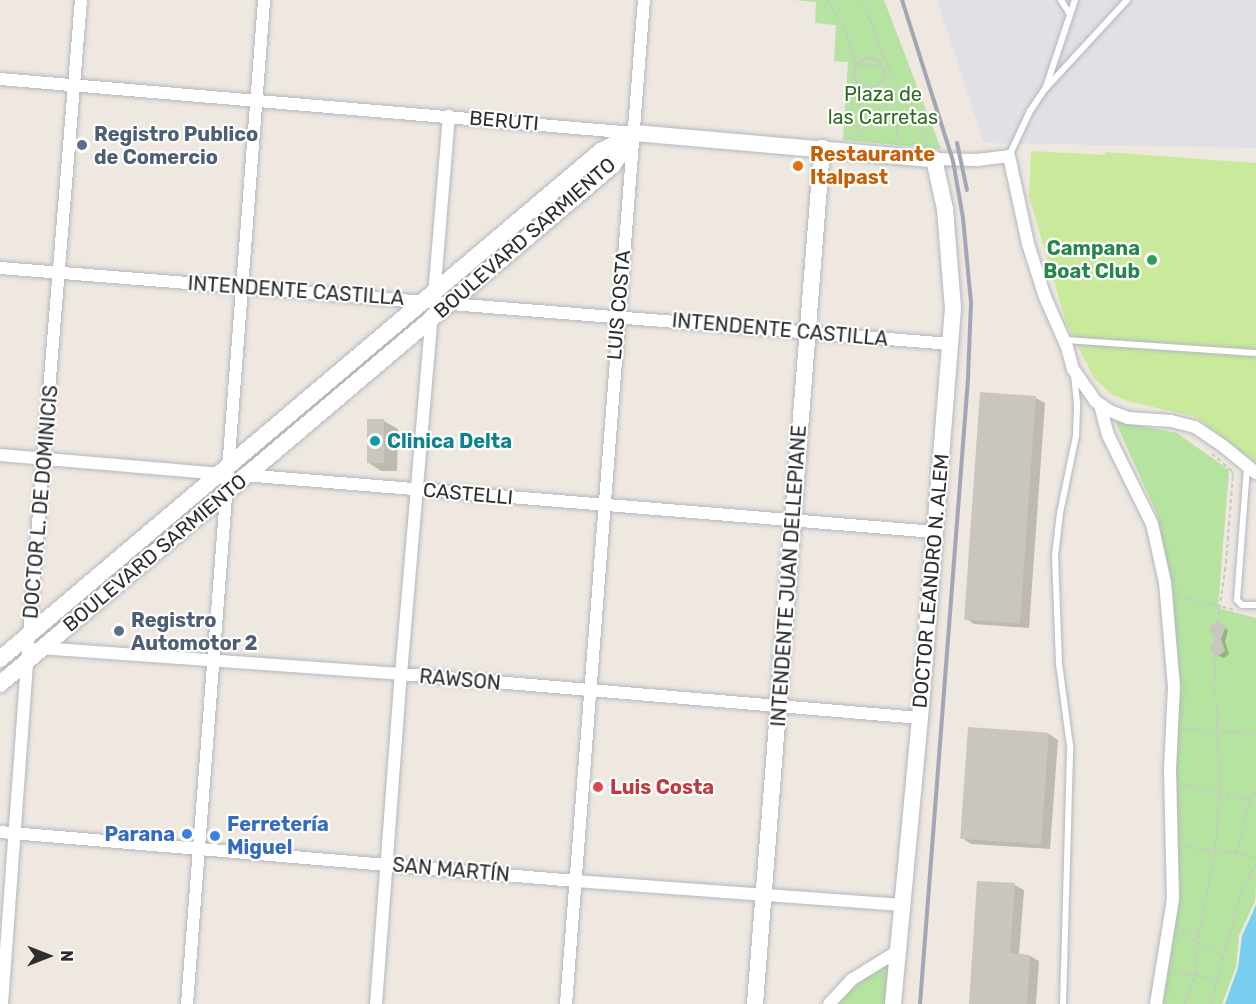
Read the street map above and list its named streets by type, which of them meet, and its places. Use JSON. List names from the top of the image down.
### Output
{
  "streets": {
    "street": [
      "BERUTI",
      "BOULEVARD SARMIENTO",
      "INTENDENTE CASTILLA",
      "LUIS COSTA",
      "CASTELLI",
      "DOCTOR L. DE DOMINICIS",
      "INTENDENTE JUAN DELLEPIANE",
      "DOCTOR LEANDRO N. ALEM",
      "RAWSON",
      "SAN MARTÍN"
    ]
  },
  "crossings": [
    ["BERUTI", "BOULEVARD SARMIENTO"],
    ["BERUTI", "LUIS COSTA"],
    ["BERUTI", "DOCTOR L. DE DOMINICIS"],
    ["BERUTI", "INTENDENTE JUAN DELLEPIANE"],
    ["BERUTI", "DOCTOR LEANDRO N. ALEM"],
    ["BOULEVARD SARMIENTO", "INTENDENTE CASTILLA"],
    ["BOULEVARD SARMIENTO", "LUIS COSTA"],
    ["BOULEVARD SARMIENTO", "CASTELLI"],
    ["BOULEVARD SARMIENTO", "DOCTOR L. DE DOMINICIS"],
    ["BOULEVARD SARMIENTO", "RAWSON"],
    ["INTENDENTE CASTILLA", "LUIS COSTA"],
    ["INTENDENTE CASTILLA", "DOCTOR L. DE DOMINICIS"],
    ["INTENDENTE CASTILLA", "INTENDENTE JUAN DELLEPIANE"],
    ["INTENDENTE CASTILLA", "DOCTOR LEANDRO N. ALEM"],
    ["LUIS COSTA", "CASTELLI"],
    ["LUIS COSTA", "RAWSON"],
    ["LUIS COSTA", "SAN MARTÍN"],
    ["CASTELLI", "DOCTOR L. DE DOMINICIS"],
    ["CASTELLI", "INTENDENTE JUAN DELLEPIANE"],
    ["CASTELLI", "DOCTOR LEANDRO N. ALEM"],
    ["DOCTOR L. DE DOMINICIS", "RAWSON"],
    ["DOCTOR L. DE DOMINICIS", "SAN MARTÍN"],
    ["INTENDENTE JUAN DELLEPIANE", "RAWSON"],
    ["INTENDENTE JUAN DELLEPIANE", "SAN MARTÍN"],
    ["DOCTOR LEANDRO N. ALEM", "RAWSON"],
    ["DOCTOR LEANDRO N. ALEM", "SAN MARTÍN"]
  ],
  "parks": ["Plaza de las Carretas"],
  "places": [
    "Registro Publico de Comercio",
    "Restaurante Italpast",
    "Campana Boat Club",
    "Clinica Delta",
    "Registro Automotor 2",
    "Luis Costa",
    "Parana",
    "Ferretería Miguel"
  ],
  "north": "right"
}
